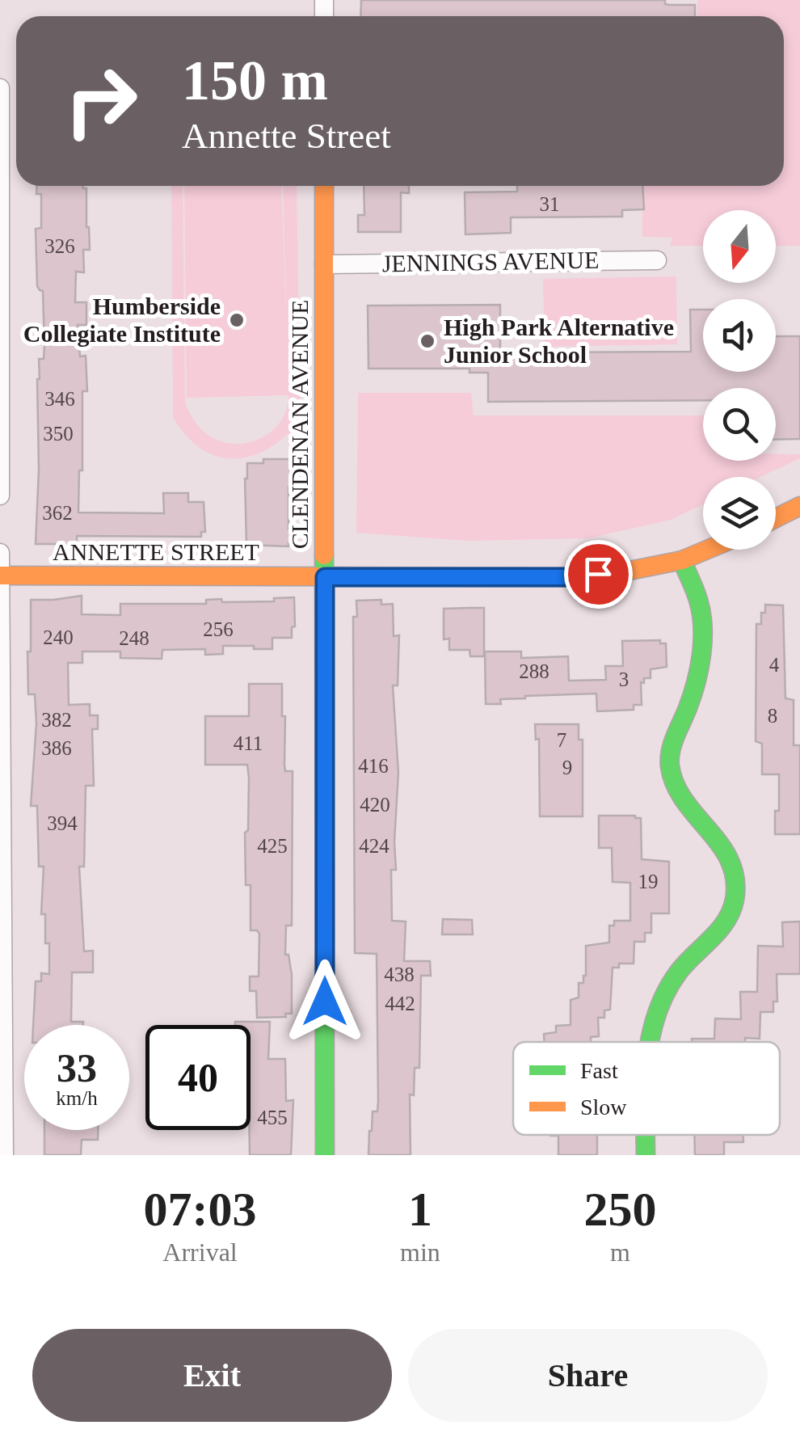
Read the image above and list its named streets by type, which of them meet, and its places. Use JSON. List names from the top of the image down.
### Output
{
  "streets": {
    "street": ["JENNINGS AVENUE", "CLENDENAN AVENUE", "ANNETTE STREET"]
  },
  "crossings": [
    ["JENNINGS AVENUE", "CLENDENAN AVENUE"],
    ["CLENDENAN AVENUE", "ANNETTE STREET"]
  ],
  "places": ["Humberside Collegiate Institute", "High Park Alternative Junior School"],
  "house_numbers": [
    "31",
    "326",
    "346",
    "350",
    "362",
    "256",
    "240",
    "248",
    "4",
    "288",
    "3",
    "8",
    "382",
    "7",
    "411",
    "386",
    "416",
    "9",
    "420",
    "394",
    "425",
    "424",
    "19",
    "438",
    "442",
    "455"
  ],
  "legend": ["Fast", "Slow"],
  "north": "bottom",
  "page": {
    "turn": ["150 m", "Annette Street"],
    "speed": "33 km/h",
    "limit": "40",
    "eta": [
      "07:03",
      "Arrival",
      "1",
      "min",
      "250",
      "m"
    ],
    "buttons": ["Exit", "Share"]
  }
}
